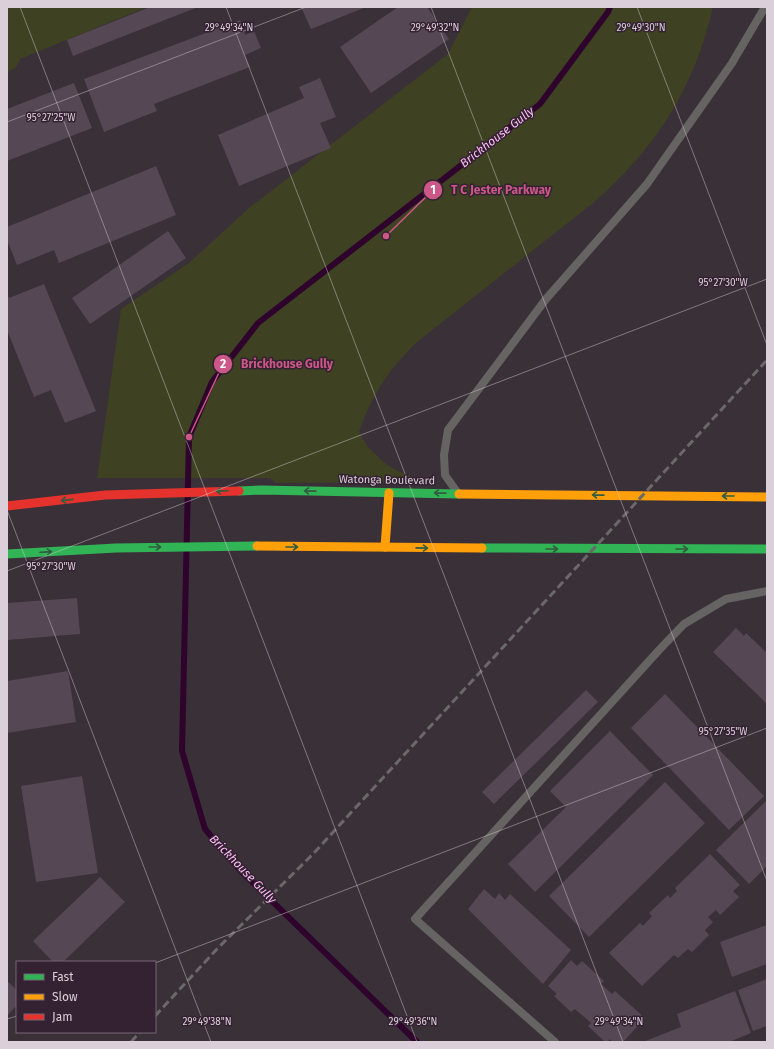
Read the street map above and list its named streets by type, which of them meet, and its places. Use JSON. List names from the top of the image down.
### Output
{
  "streets": {
    "main road": ["Watonga Boulevard"]
  },
  "water": ["Brickhouse Gully"],
  "places": ["T C Jester Parkway", "Brickhouse Gully"],
  "legend": ["Fast", "Slow", "Jam"],
  "coordinates": [
    "29°49'34\"N",
    "29°49'32\"N",
    "29°49'30\"N",
    "95°27'25\"W",
    "95°27'30\"W",
    "95°27'35\"W",
    "29°49'38\"N",
    "29°49'36\"N"
  ]
}
